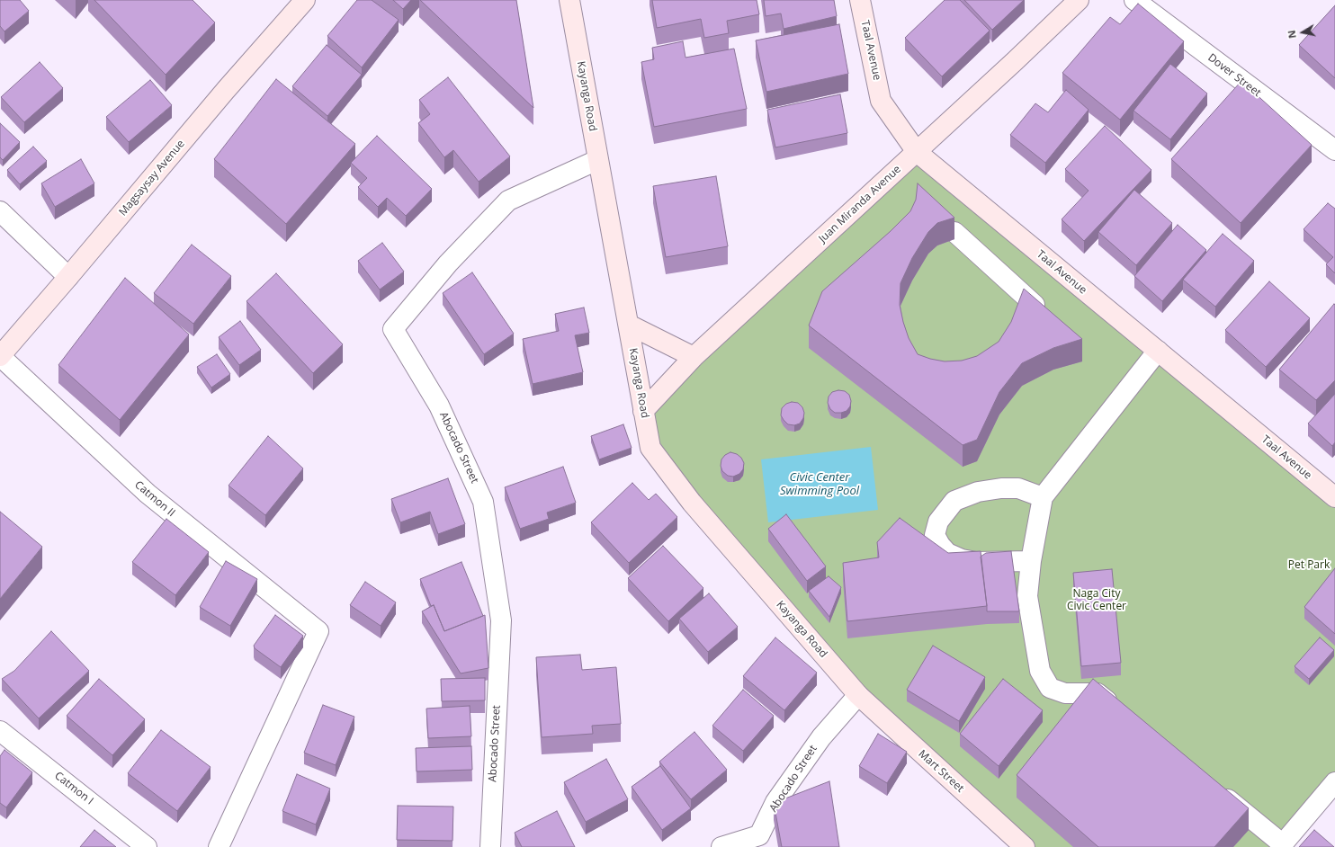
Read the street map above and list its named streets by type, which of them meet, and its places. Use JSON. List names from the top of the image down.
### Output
{
  "streets": {
    "street": [
      "Taal Avenue",
      "Dover Street",
      "Kayanga Road",
      "Magsaysay Avenue",
      "Juan Miranda Avenue",
      "Abocado Street",
      "Catmon II",
      "Mart Street",
      "Catmon I"
    ]
  },
  "crossings": [
    ["Taal Avenue", "Juan Miranda Avenue"],
    ["Kayanga Road", "Juan Miranda Avenue"],
    ["Kayanga Road", "Abocado Street"],
    ["Kayanga Road", "Mart Street"],
    ["Magsaysay Avenue", "Catmon II"],
    ["Abocado Street", "Mart Street"]
  ],
  "water": ["Civic Center Swimming Pool"],
  "parks": ["Pet Park", "Naga City Civic Center"],
  "north": "left"
}
